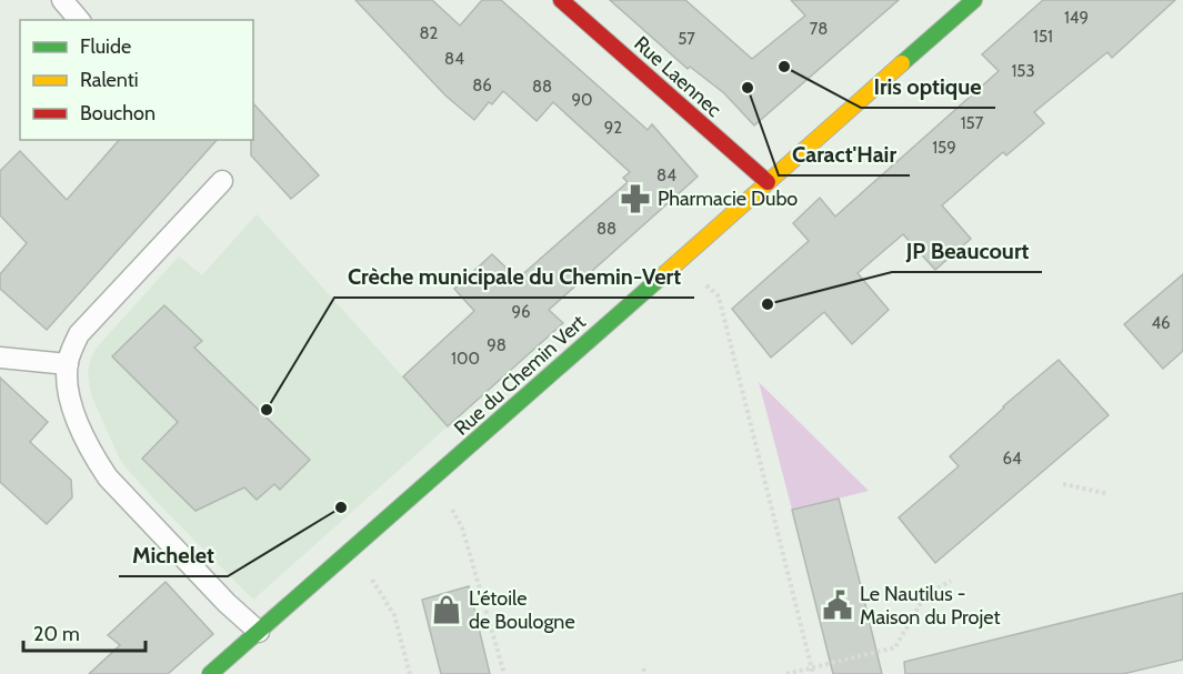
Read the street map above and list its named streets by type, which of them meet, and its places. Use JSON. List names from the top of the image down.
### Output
{
  "streets": {
    "street": ["Rue Laennec", "Rue du Chemin Vert"]
  },
  "crossings": [
    ["Rue Laennec", "Rue du Chemin Vert"]
  ],
  "places": {
    "other": [
      "Iris optique",
      "Caract'Hair",
      "JP Beaucourt",
      "Crèche municipale du Chemin-Vert",
      "Michelet"
    ],
    "pharmacy": ["Pharmacie Dubo"],
    "public building": ["Le Nautilus - Maison du Projet"],
    "shop": ["L'étoile de Boulogne"]
  },
  "house_numbers": [
    "149",
    "78",
    "82",
    "151",
    "57",
    "84",
    "153",
    "86",
    "88",
    "90",
    "157",
    "92",
    "159",
    "84",
    "88",
    "96",
    "46",
    "98",
    "100",
    "64"
  ],
  "legend": ["Fluide", "Ralenti", "Bouchon"],
  "scale_bar": "20 m"
}
